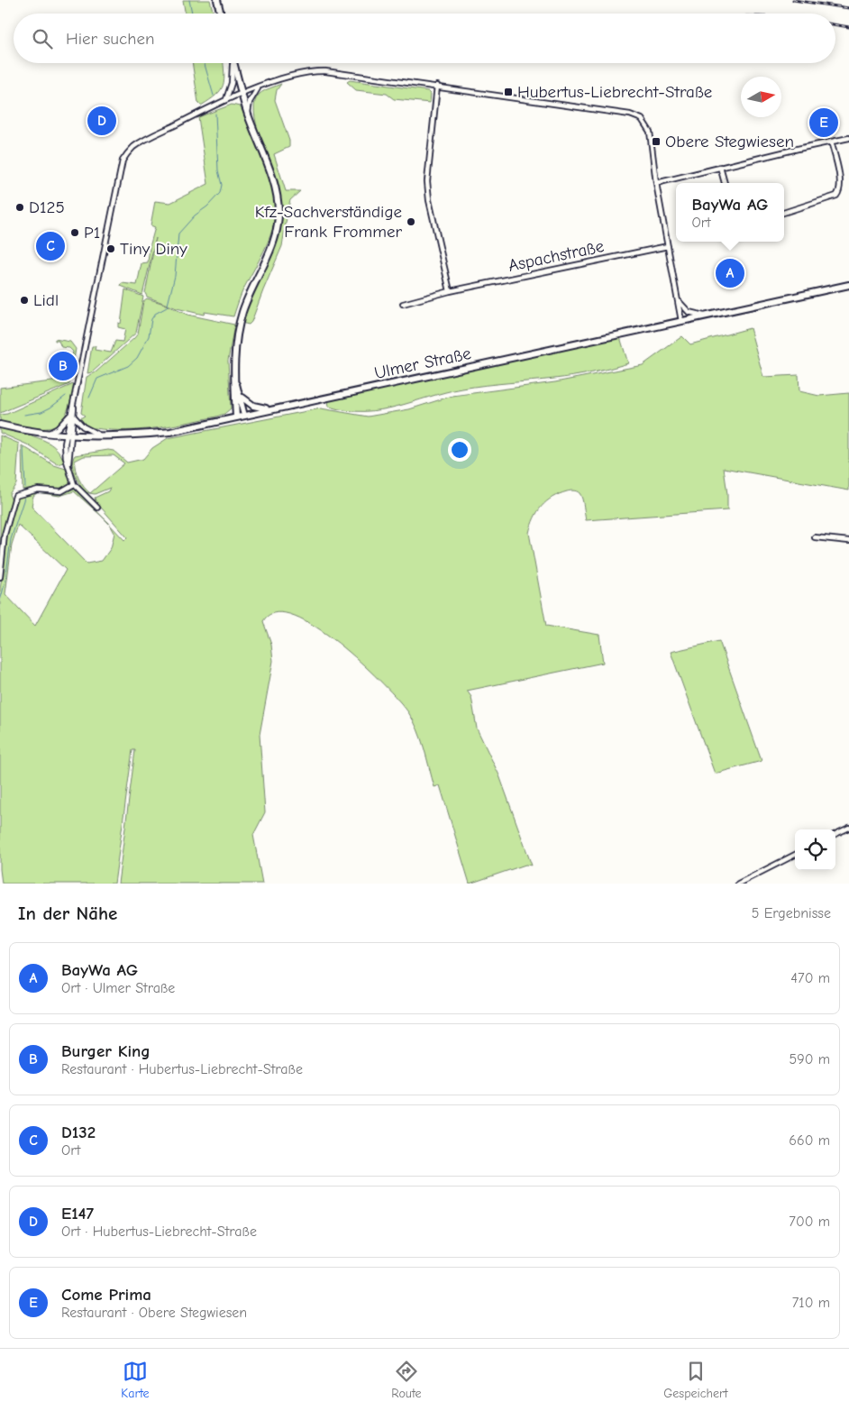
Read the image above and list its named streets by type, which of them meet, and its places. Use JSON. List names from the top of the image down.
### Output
{
  "streets": {
    "main road": ["Ulmer Straße"],
    "street": ["Aspachstraße"]
  },
  "places": {
    "transit": ["Hubertus-Liebrecht-Straße", "Obere Stegwiesen"],
    "other": [
      "D125",
      "Kfz-Sachverständige Frank Frommer",
      "P1",
      "Tiny Diny",
      "Lidl"
    ]
  },
  "north": "right",
  "page": {
    "search": "Hier suchen",
    "pins": [
      "D",
      "E",
      "C",
      "A",
      "B"
    ],
    "popup": ["BayWa AG", "Ort"],
    "heading": ["In der Nähe", "5 Ergebnisse"],
    "list": [
      {
        "mark": "A",
        "name": "BayWa AG",
        "note": "Ort · Ulmer Straße",
        "value": "470 m"
      },
      {
        "mark": "B",
        "name": "Burger King",
        "note": "Restaurant · Hubertus-Liebrecht-Straße",
        "value": "590 m"
      },
      {
        "mark": "C",
        "name": "D132",
        "note": "Ort",
        "value": "660 m"
      },
      {
        "mark": "D",
        "name": "E147",
        "note": "Ort · Hubertus-Liebrecht-Straße",
        "value": "700 m"
      },
      {
        "mark": "E",
        "name": "Come Prima",
        "note": "Restaurant · Obere Stegwiesen",
        "value": "710 m"
      }
    ],
    "nav": ["Karte", "Route", "Gespeichert"]
  }
}
